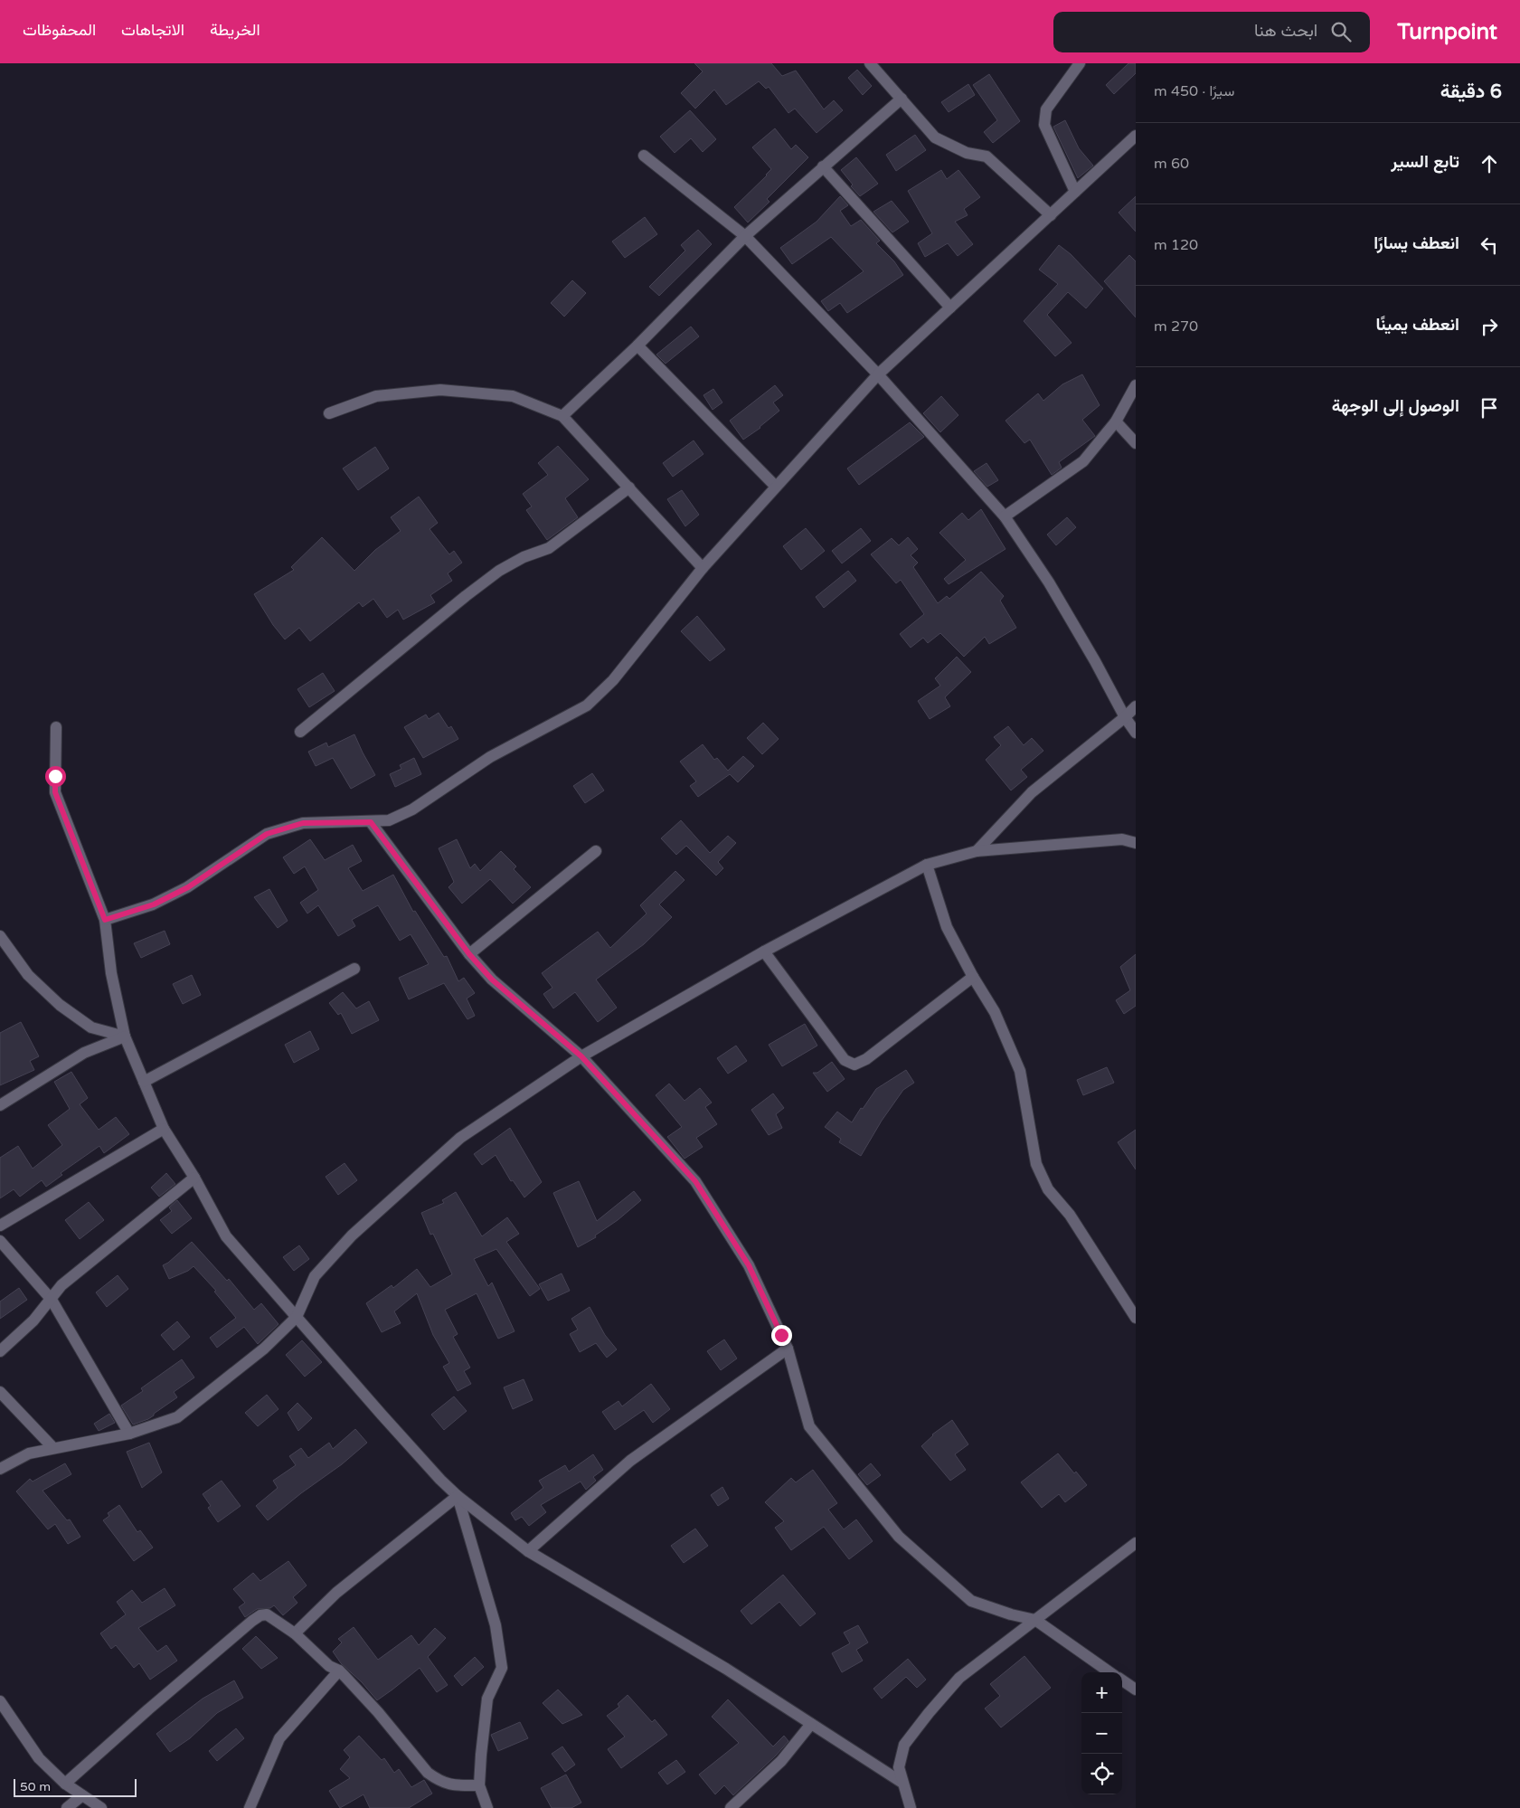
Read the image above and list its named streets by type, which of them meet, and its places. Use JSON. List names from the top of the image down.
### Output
{
  "scale_bar": "50 m",
  "page": {
    "header": "Turnpoint",
    "search": "ابحث هنا",
    "nav": ["الخريطة", "الاتجاهات", "المحفوظات"],
    "heading": ["6 دقيقة", "سيرًا · 450 m"],
    "list": [
      ["تابع السير", "60 m"],
      ["انعطف يسارًا", "120 m"],
      ["انعطف يمينًا", "270 m"],
      "الوصول إلى الوجهة"
    ],
    "map_buttons": ["+", "−"],
    "scale": "50 m"
  }
}
